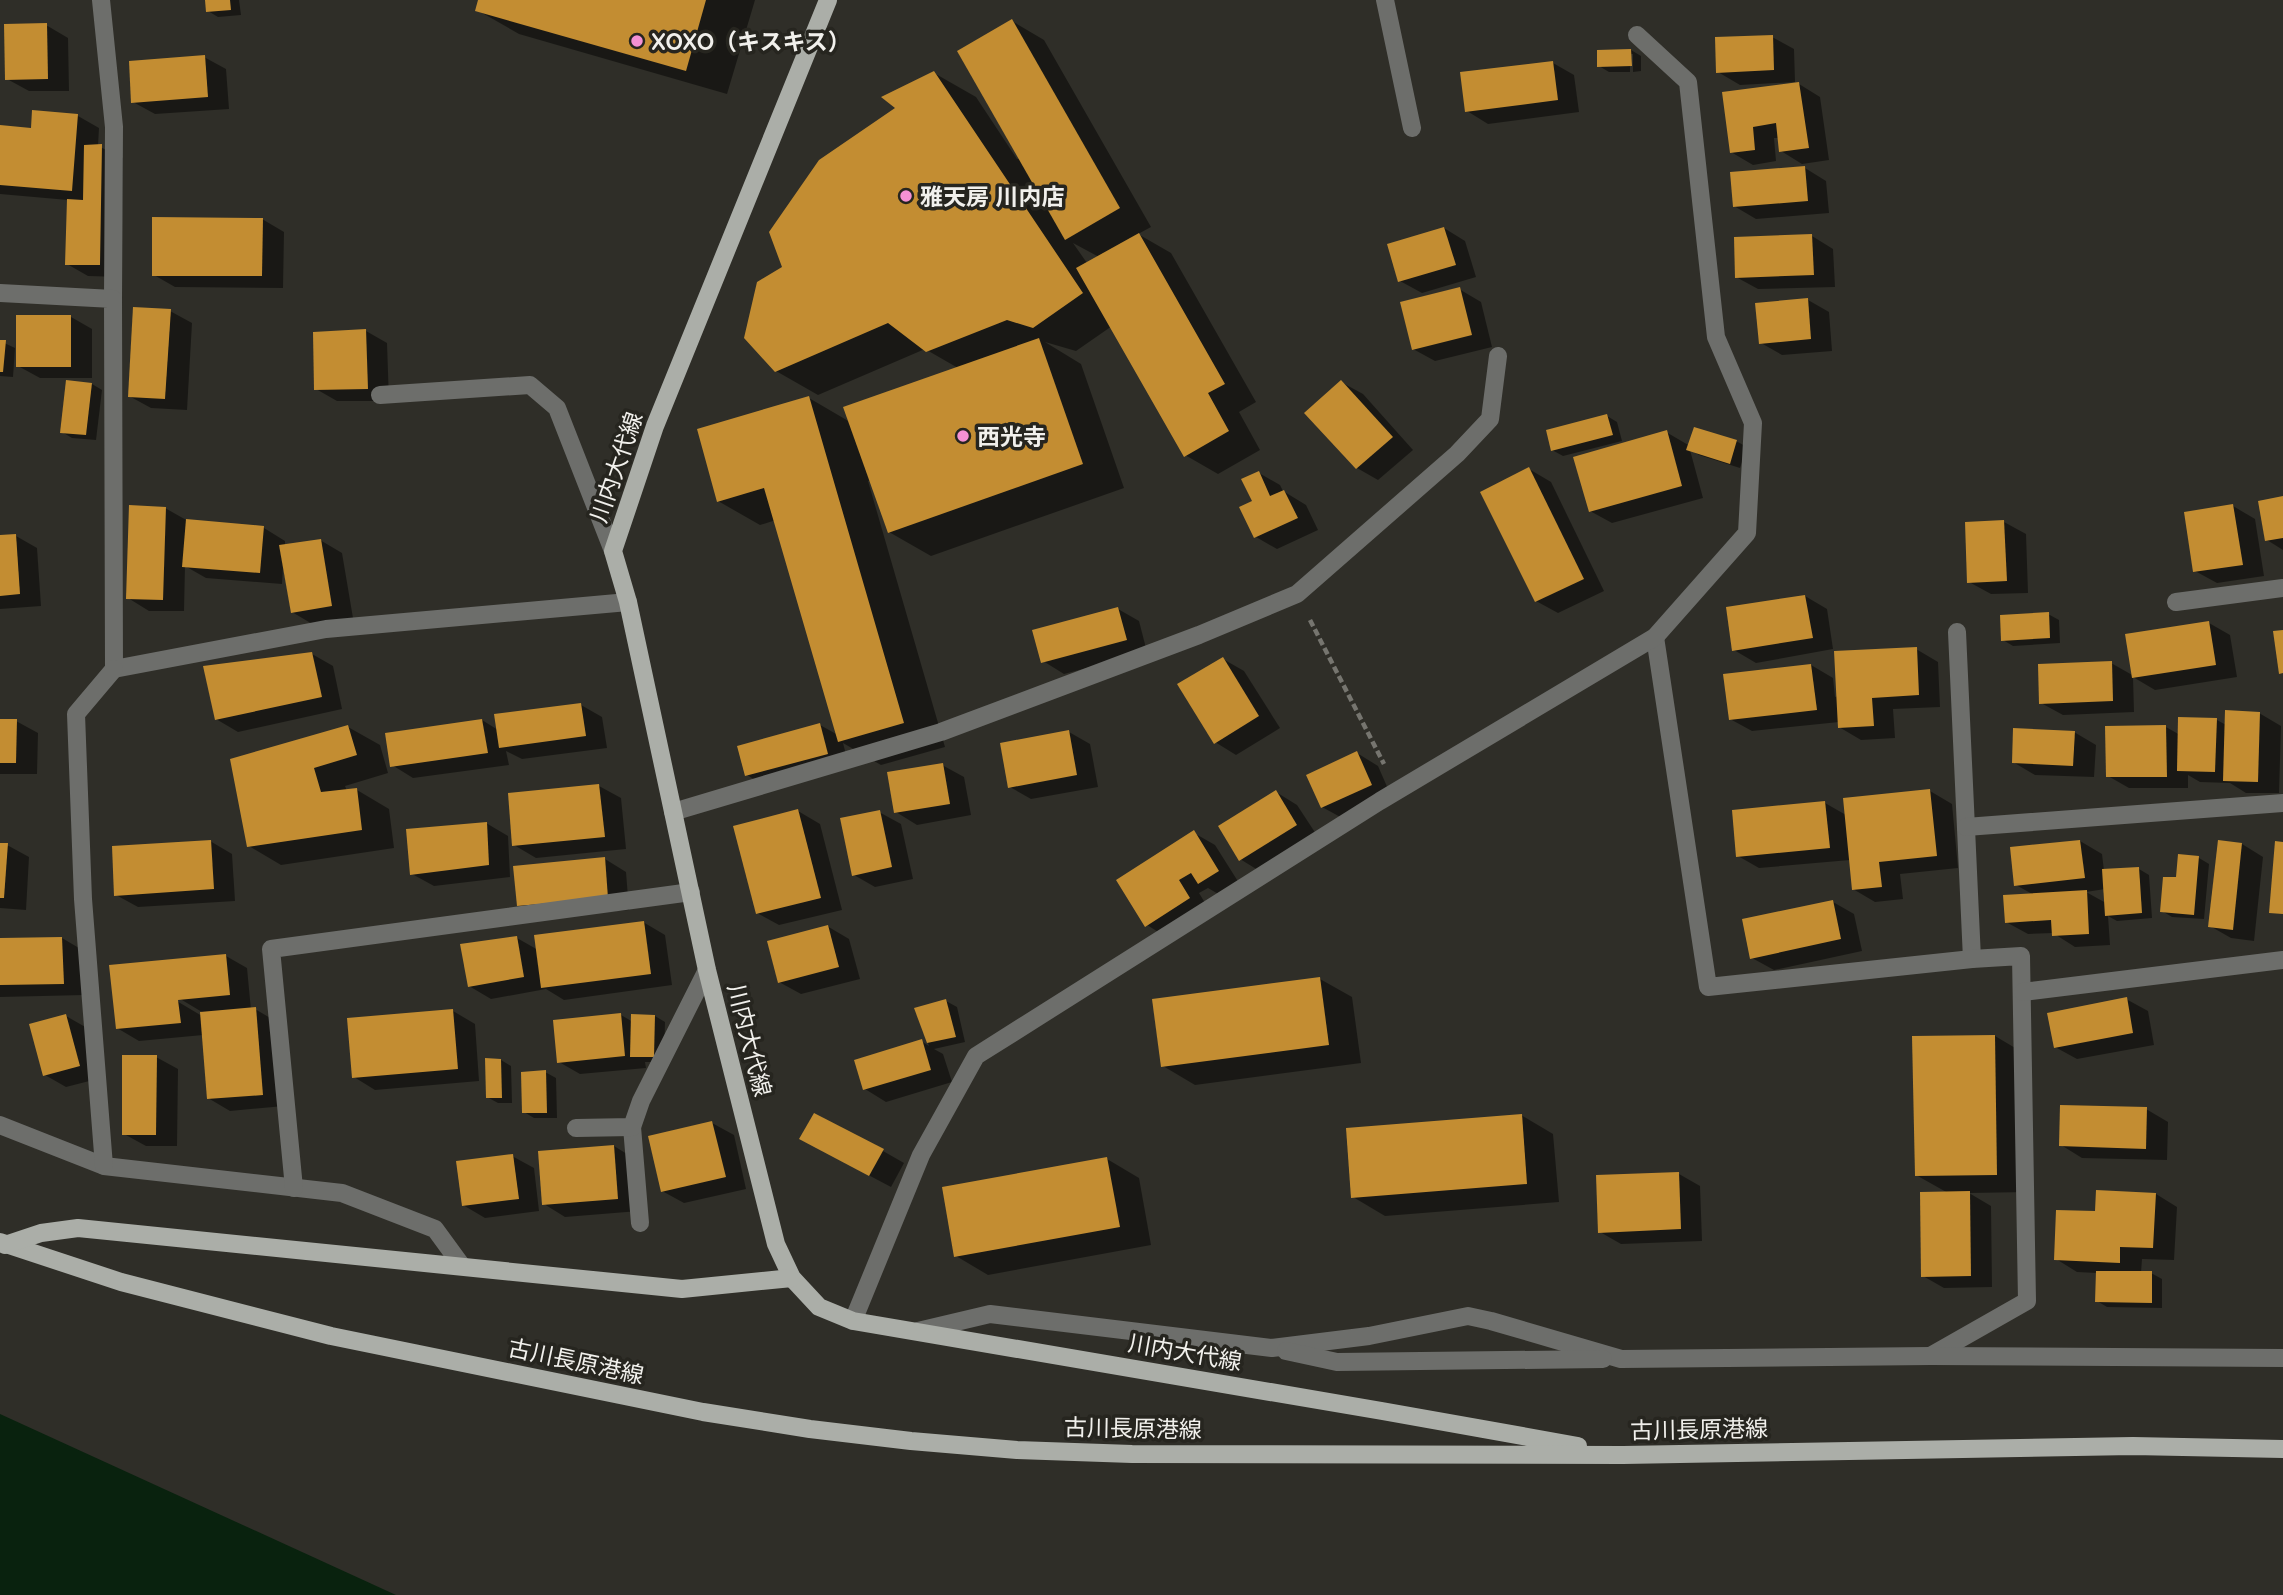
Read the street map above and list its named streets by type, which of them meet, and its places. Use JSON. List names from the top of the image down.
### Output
{
  "streets": {
    "main road": ["川内大代線", "古川長原港線"]
  },
  "crossings": [
    ["川内大代線", "古川長原港線"]
  ],
  "places": ["XOXO（キスキス）", "雅天房 川内店", "西光寺"]
}
